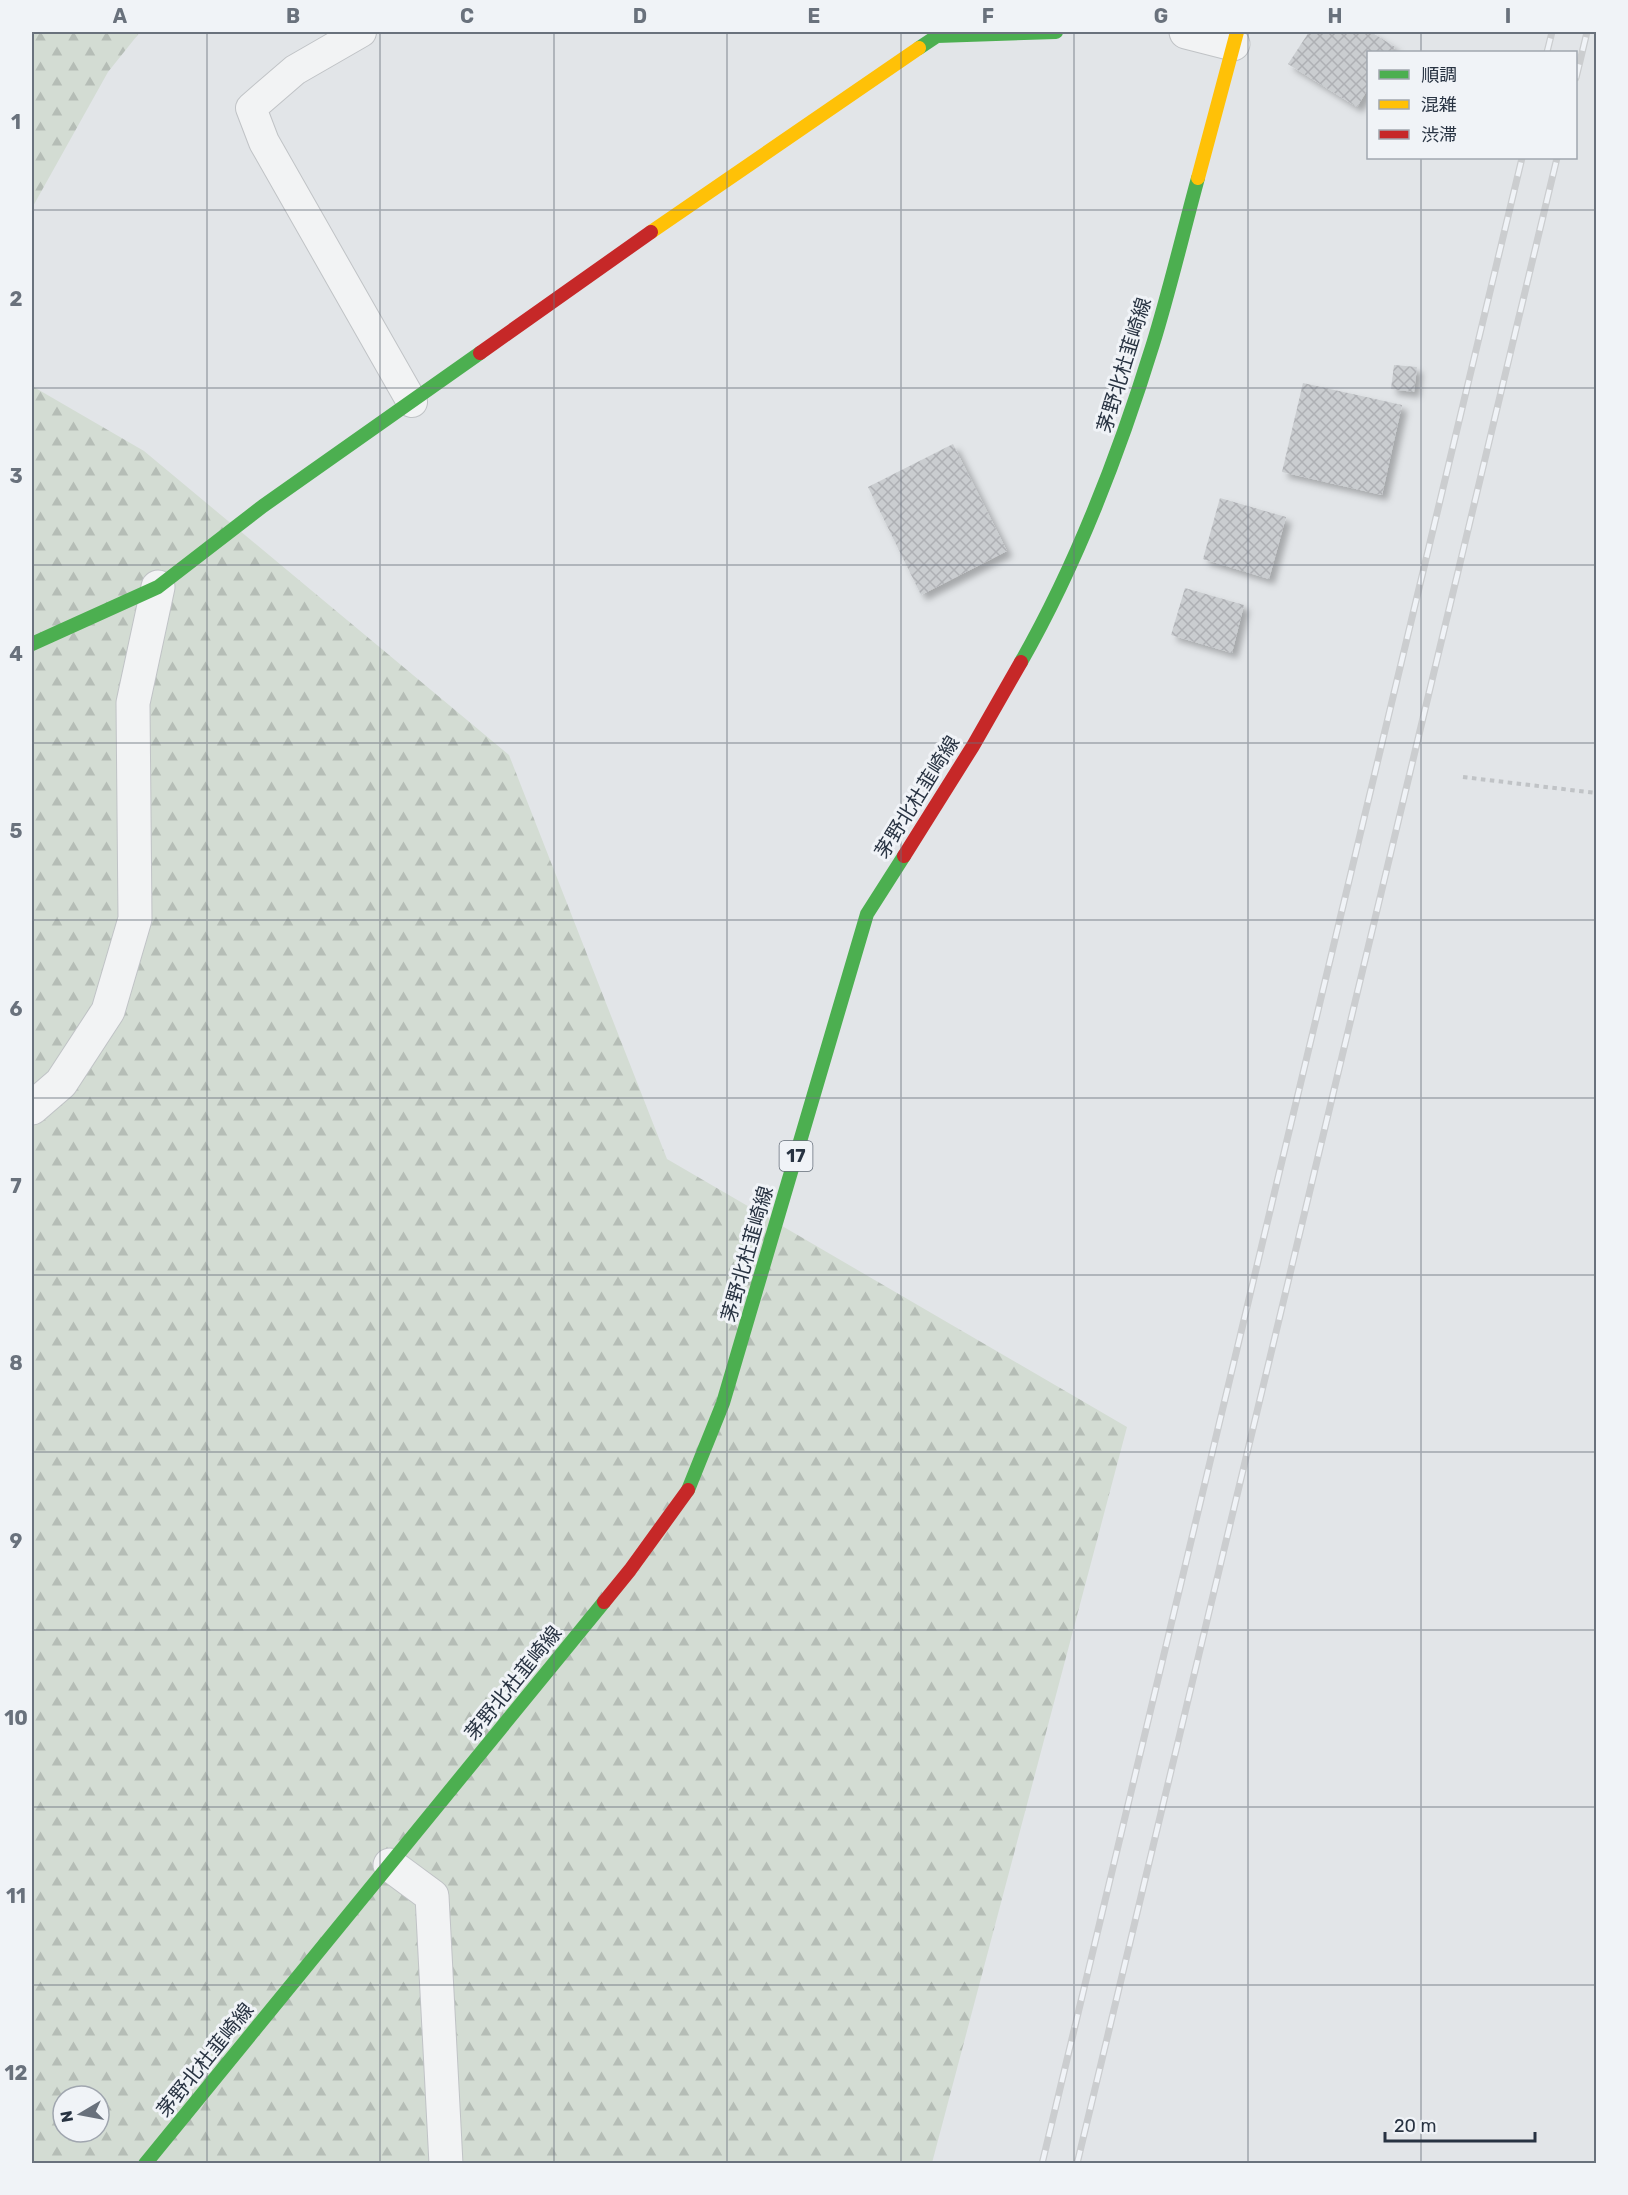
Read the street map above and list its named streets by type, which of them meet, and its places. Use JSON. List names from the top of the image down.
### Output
{
  "streets": {
    "main road": ["茅野北杜韮崎線", "17"]
  },
  "legend": ["順調", "混雑", "渋滞"],
  "scale_bar": "20 m",
  "north": "left",
  "grid": {
    "columns": [
      "A",
      "B",
      "C",
      "D",
      "E",
      "F",
      "G",
      "H",
      "I"
    ],
    "rows": [
      "1",
      "2",
      "3",
      "4",
      "5",
      "6",
      "7",
      "8",
      "9",
      "10",
      "11",
      "12"
    ]
  }
}
